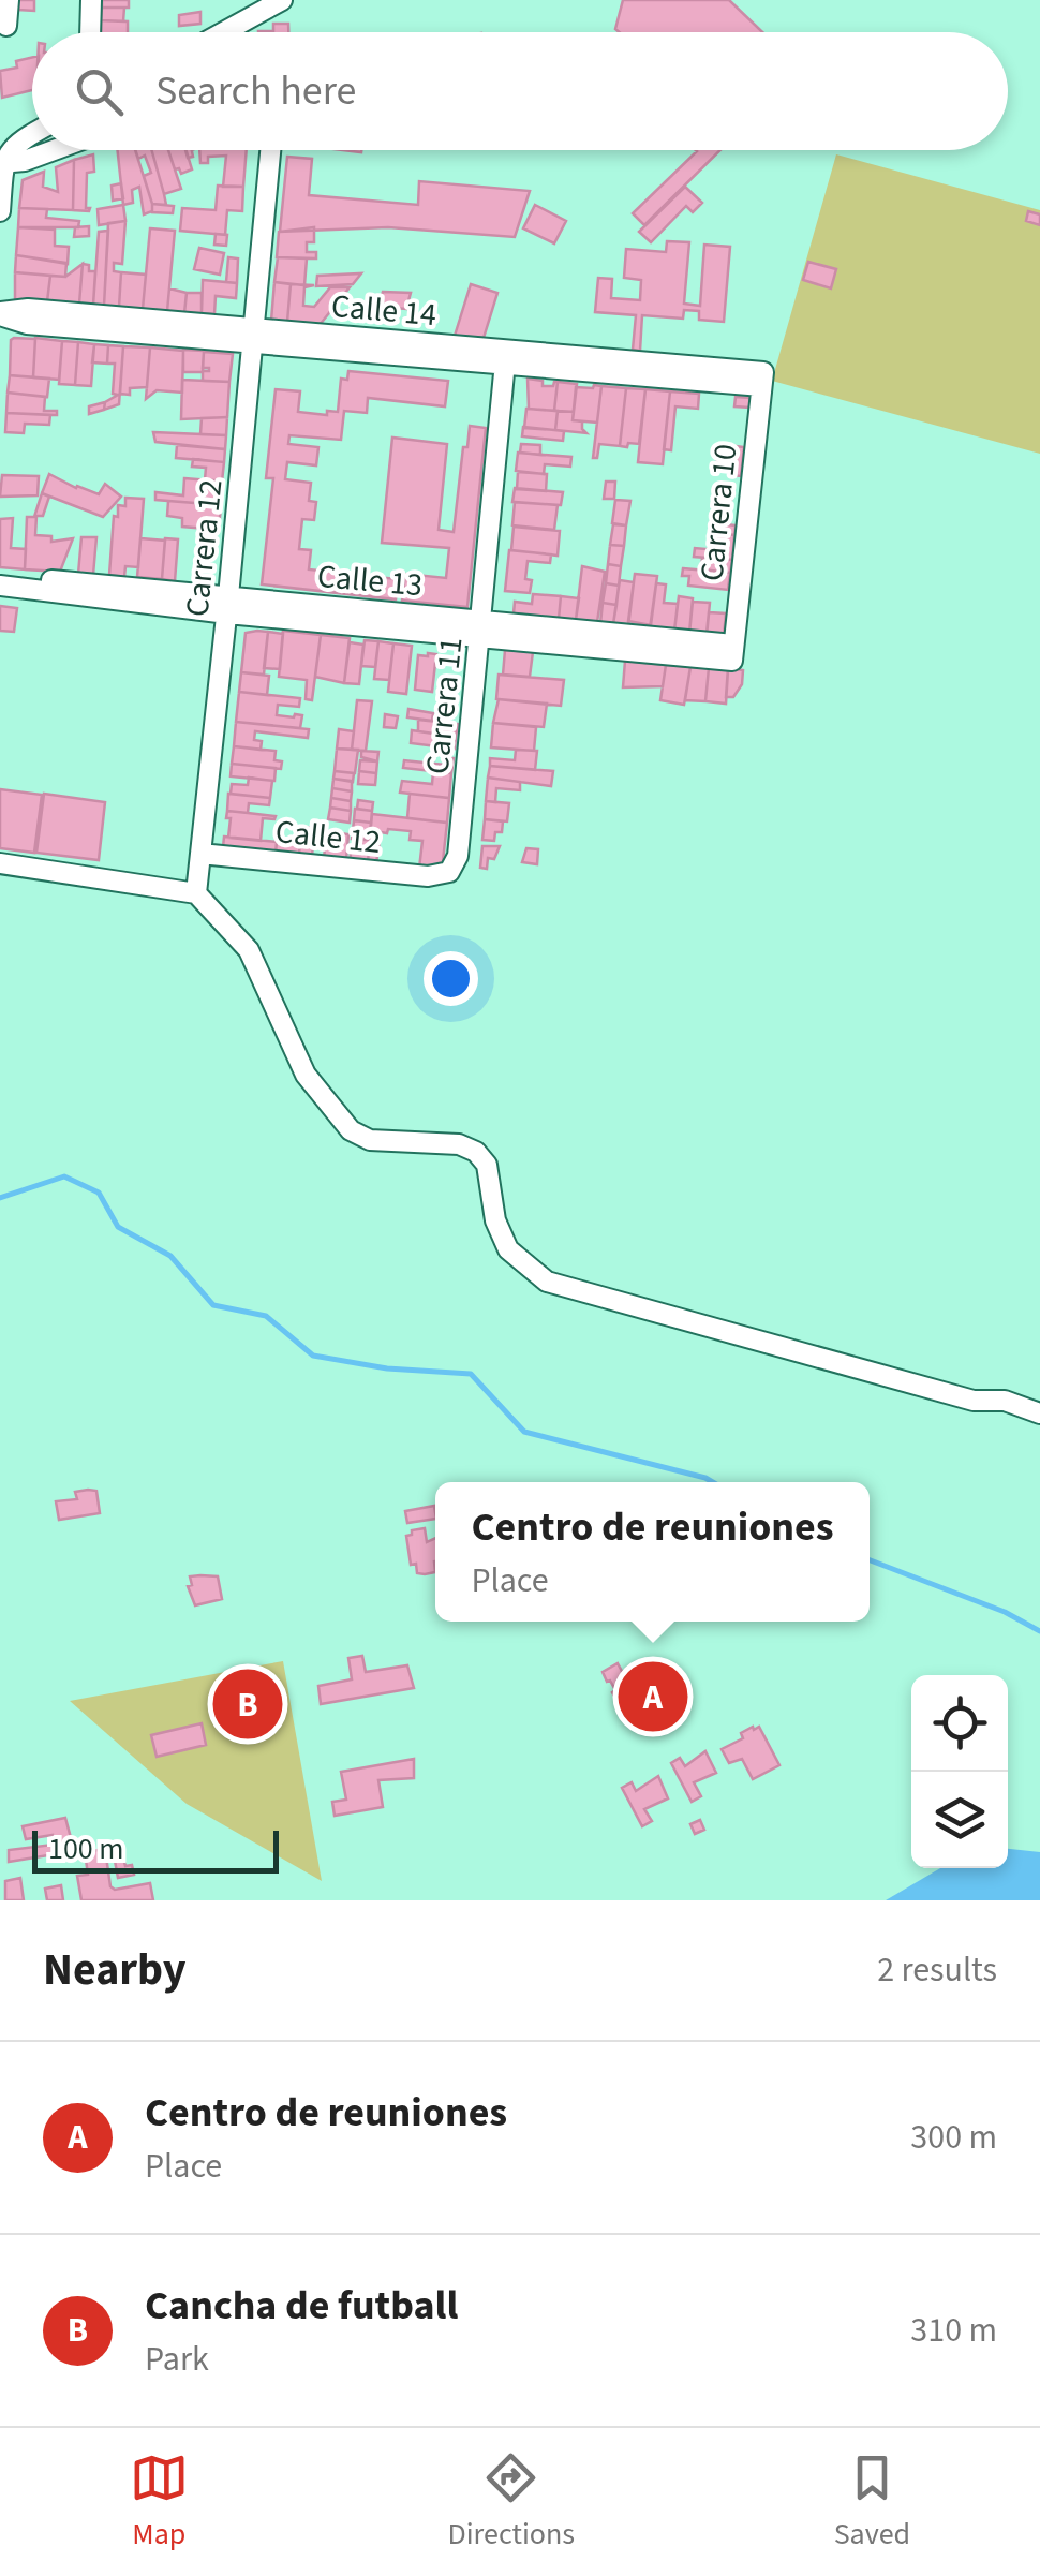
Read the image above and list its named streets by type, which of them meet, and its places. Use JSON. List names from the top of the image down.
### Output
{
  "streets": {
    "street": [
      "Calle 14",
      "Carrera 10",
      "Carrera 12",
      "Calle 13",
      "Carrera 11",
      "Calle 12"
    ]
  },
  "crossings": [
    ["Calle 14", "Carrera 10"],
    ["Calle 14", "Carrera 12"],
    ["Calle 14", "Carrera 11"],
    ["Carrera 10", "Calle 13"],
    ["Carrera 12", "Calle 13"],
    ["Carrera 12", "Calle 12"],
    ["Calle 13", "Carrera 11"],
    ["Carrera 11", "Calle 12"]
  ],
  "scale_bar": "100 m",
  "page": {
    "search": "Search here",
    "popup": ["Centro de reuniones", "Place"],
    "pins": ["A", "B"],
    "scale": "100 m",
    "heading": ["Nearby", "2 results"],
    "list": [
      {
        "mark": "A",
        "name": "Centro de reuniones",
        "note": "Place",
        "value": "300 m"
      },
      {
        "mark": "B",
        "name": "Cancha de futball",
        "note": "Park",
        "value": "310 m"
      }
    ],
    "nav": ["Map", "Directions", "Saved"]
  }
}
